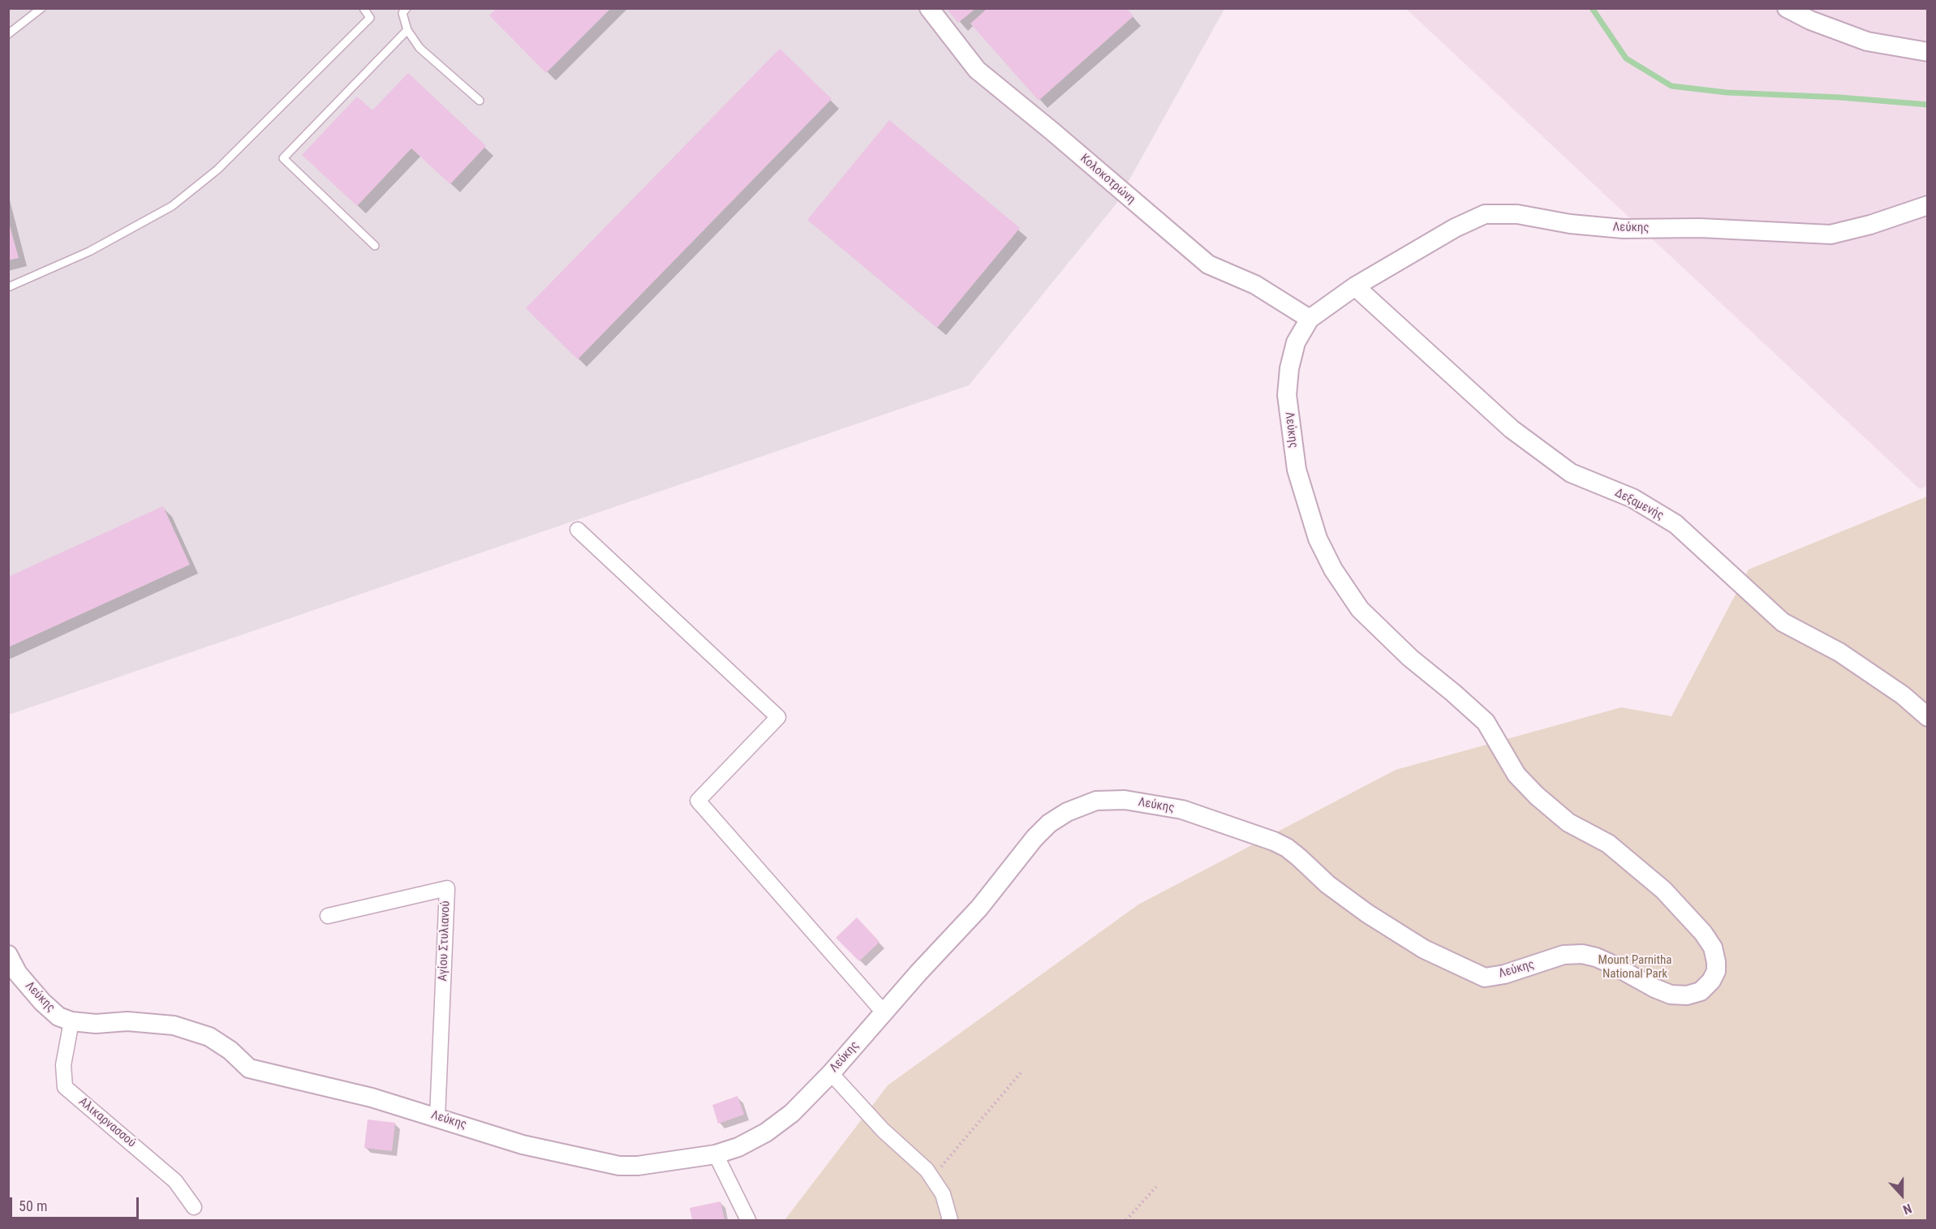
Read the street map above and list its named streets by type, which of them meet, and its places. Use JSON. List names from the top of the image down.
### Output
{
  "streets": {
    "street": [
      "Κολοκοτρώνη",
      "Λεύκης",
      "Δεξαμενής",
      "Αγίου Στυλιανού",
      "Αλικαρνασσού"
    ]
  },
  "crossings": [
    ["Κολοκοτρώνη", "Λεύκης"],
    ["Λεύκης", "Δεξαμενής"],
    ["Λεύκης", "Αγίου Στυλιανού"],
    ["Λεύκης", "Αλικαρνασσού"]
  ],
  "parks": ["Mount Parnitha National Park"],
  "scale_bar": "50 m",
  "north": "bottom"
}
